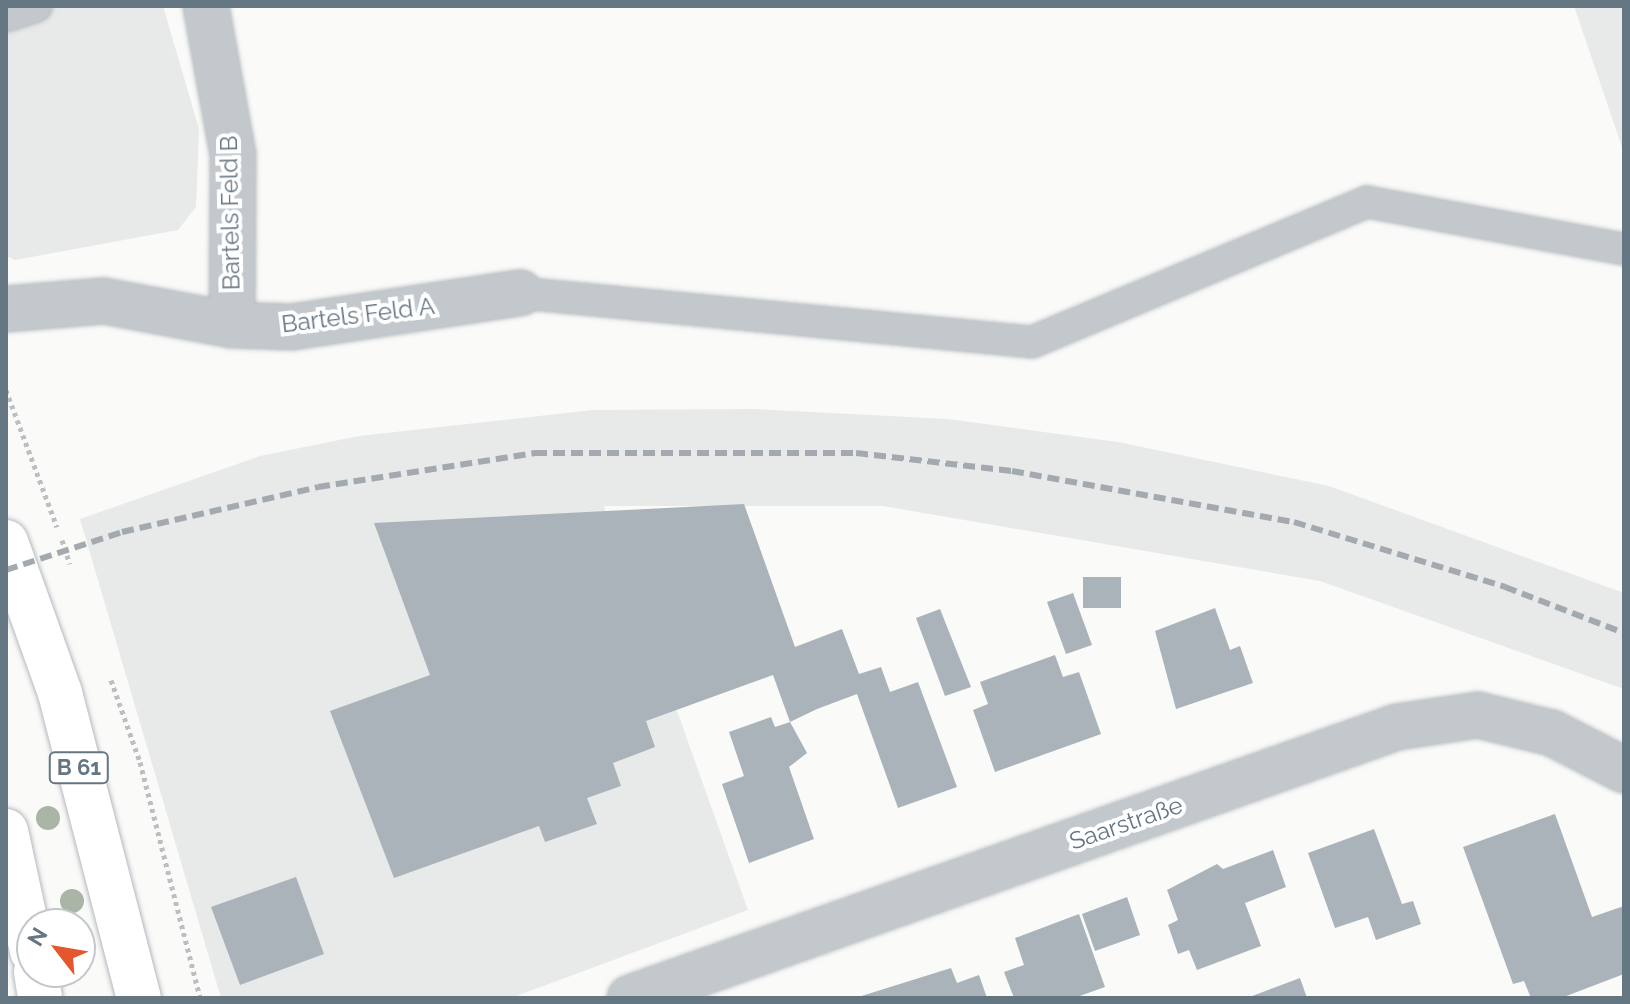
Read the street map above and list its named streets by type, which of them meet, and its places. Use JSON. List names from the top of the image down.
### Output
{
  "streets": {
    "main road": ["B 61"],
    "street": ["Bartels Feld B", "Bartels Feld A", "Saarstraße"]
  },
  "crossings": [
    ["Bartels Feld B", "Bartels Feld A"]
  ],
  "north": "top left"
}
